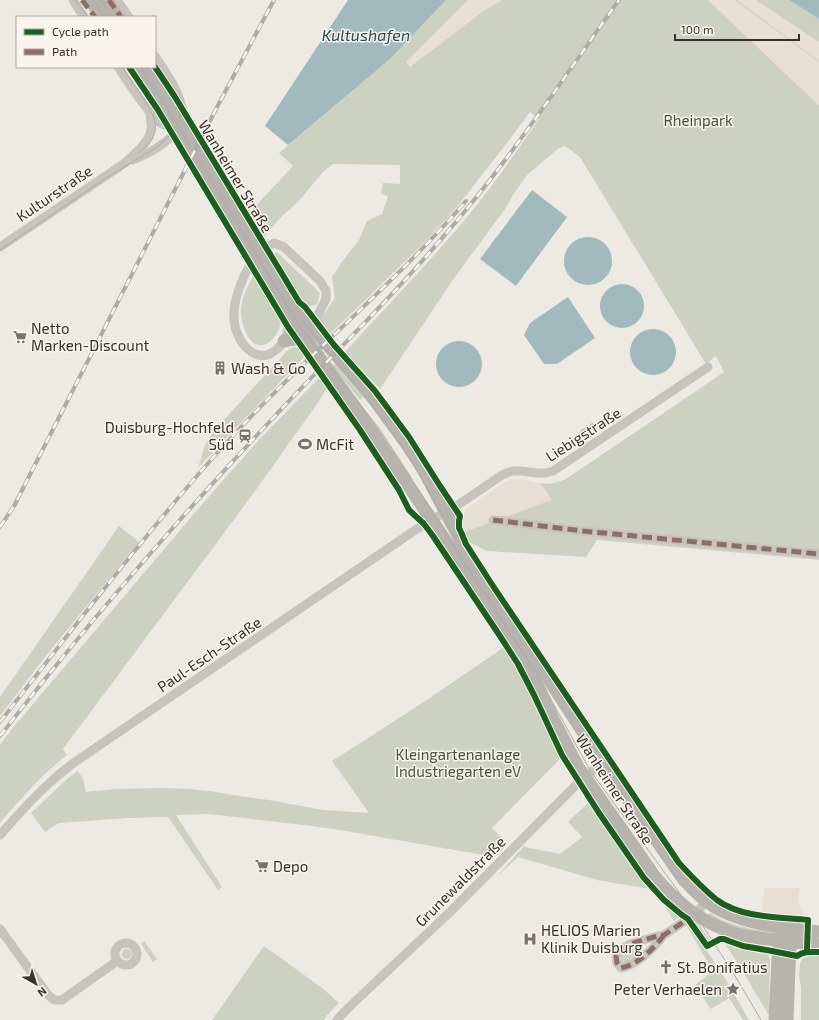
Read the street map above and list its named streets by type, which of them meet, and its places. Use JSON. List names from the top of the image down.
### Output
{
  "streets": {
    "street": [
      "Wanheimer Straße",
      "Kulturstraße",
      "Liebigstraße",
      "Paul-Esch-Straße",
      "Grunewaldstraße"
    ]
  },
  "crossings": [
    ["Wanheimer Straße", "Kulturstraße"],
    ["Wanheimer Straße", "Liebigstraße"],
    ["Wanheimer Straße", "Paul-Esch-Straße"],
    ["Wanheimer Straße", "Grunewaldstraße"],
    ["Liebigstraße", "Paul-Esch-Straße"]
  ],
  "water": ["Kultushafen"],
  "parks": ["Rheinpark", "Kleingartenanlage Industriegarten eV"],
  "places": {
    "supermarket": ["Netto Marken-Discount", "Depo"],
    "building": ["Wash & Go"],
    "station": ["Duisburg-Hochfeld Süd"],
    "sports": ["McFit"],
    "hospital": ["HELIOS Marien Klinik Duisburg"],
    "church": ["St. Bonifatius"],
    "place": ["Peter Verhaelen"]
  },
  "legend": ["Cycle path", "Path"],
  "scale_bar": "100 m",
  "north": "bottom right"
}
